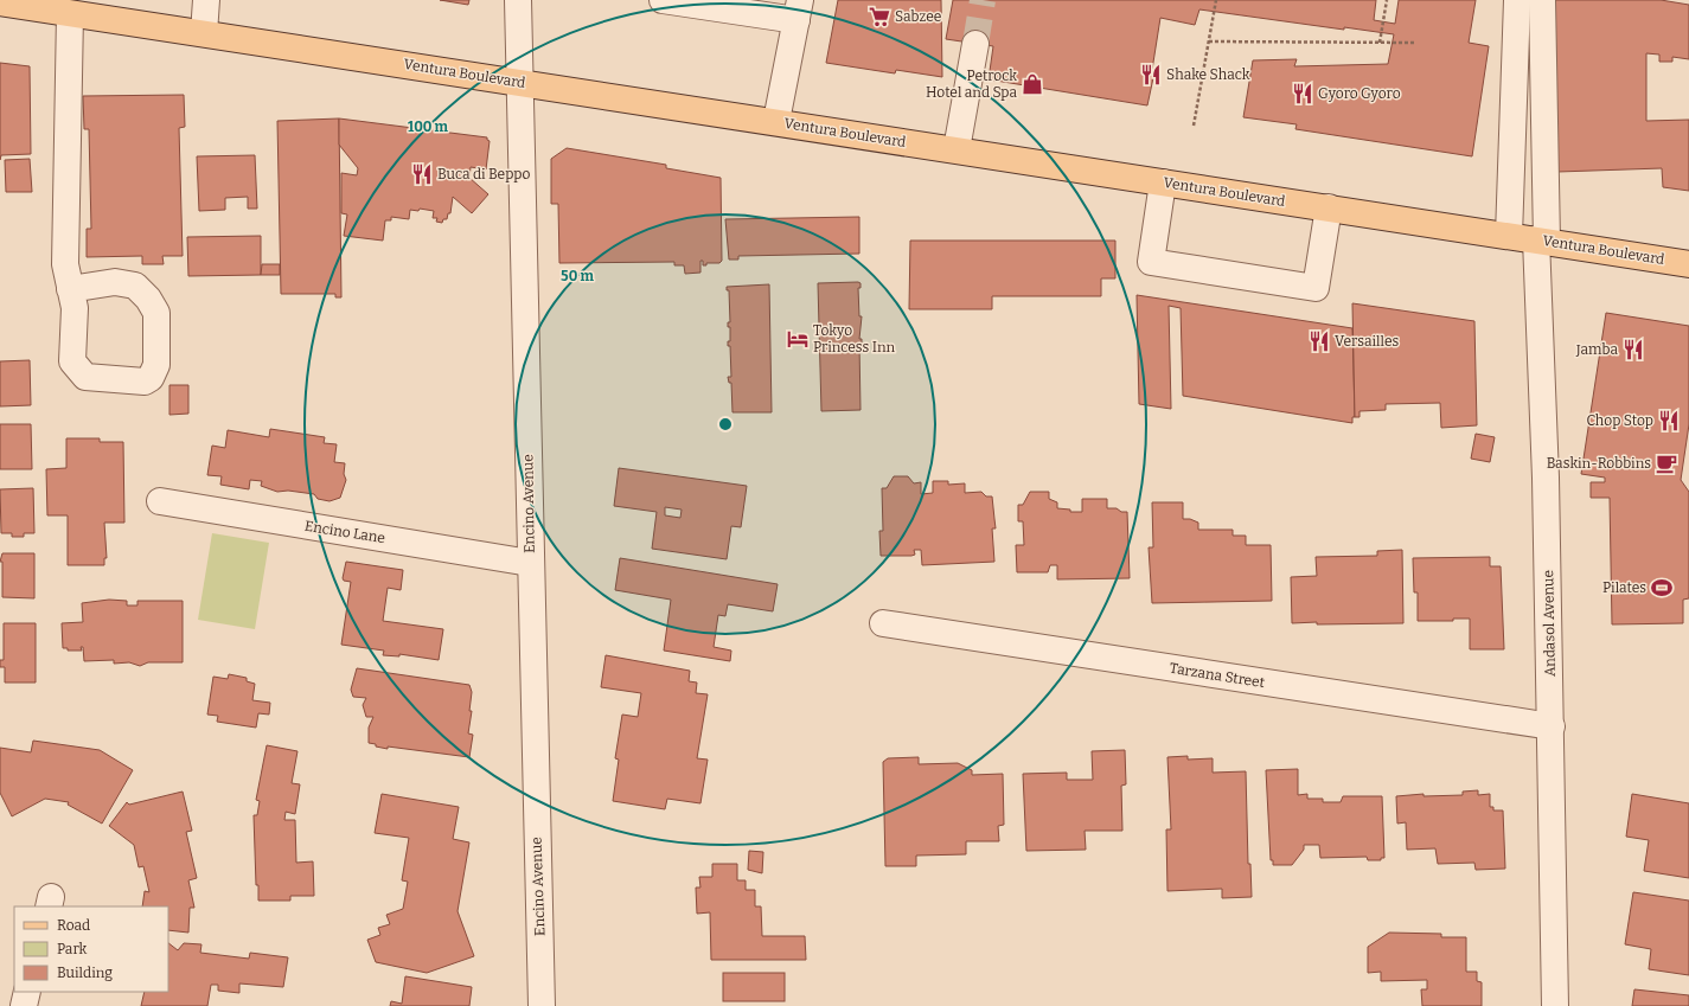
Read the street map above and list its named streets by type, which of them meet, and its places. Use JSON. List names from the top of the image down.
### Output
{
  "streets": {
    "main road": ["Ventura Boulevard"],
    "street": [
      "Encino Avenue",
      "Encino Lane",
      "Andasol Avenue",
      "Tarzana Street"
    ]
  },
  "crossings": [
    ["Ventura Boulevard", "Encino Avenue"],
    ["Ventura Boulevard", "Andasol Avenue"],
    ["Encino Avenue", "Encino Lane"],
    ["Andasol Avenue", "Tarzana Street"]
  ],
  "places": {
    "supermarket": ["Sabzee"],
    "restaurant": [
      "Shake Shack",
      "Gyoro Gyoro",
      "Buca di Beppo",
      "Versailles",
      "Jamba",
      "Chop Stop"
    ],
    "shop": ["Petrock Hotel and Spa"],
    "hotel": ["Tokyo Princess Inn"],
    "cafe": ["Baskin-Robbins"],
    "sports": ["Pilates"]
  },
  "legend": ["Road", "Park", "Building"],
  "rings": ["100 m", "50 m"]
}
